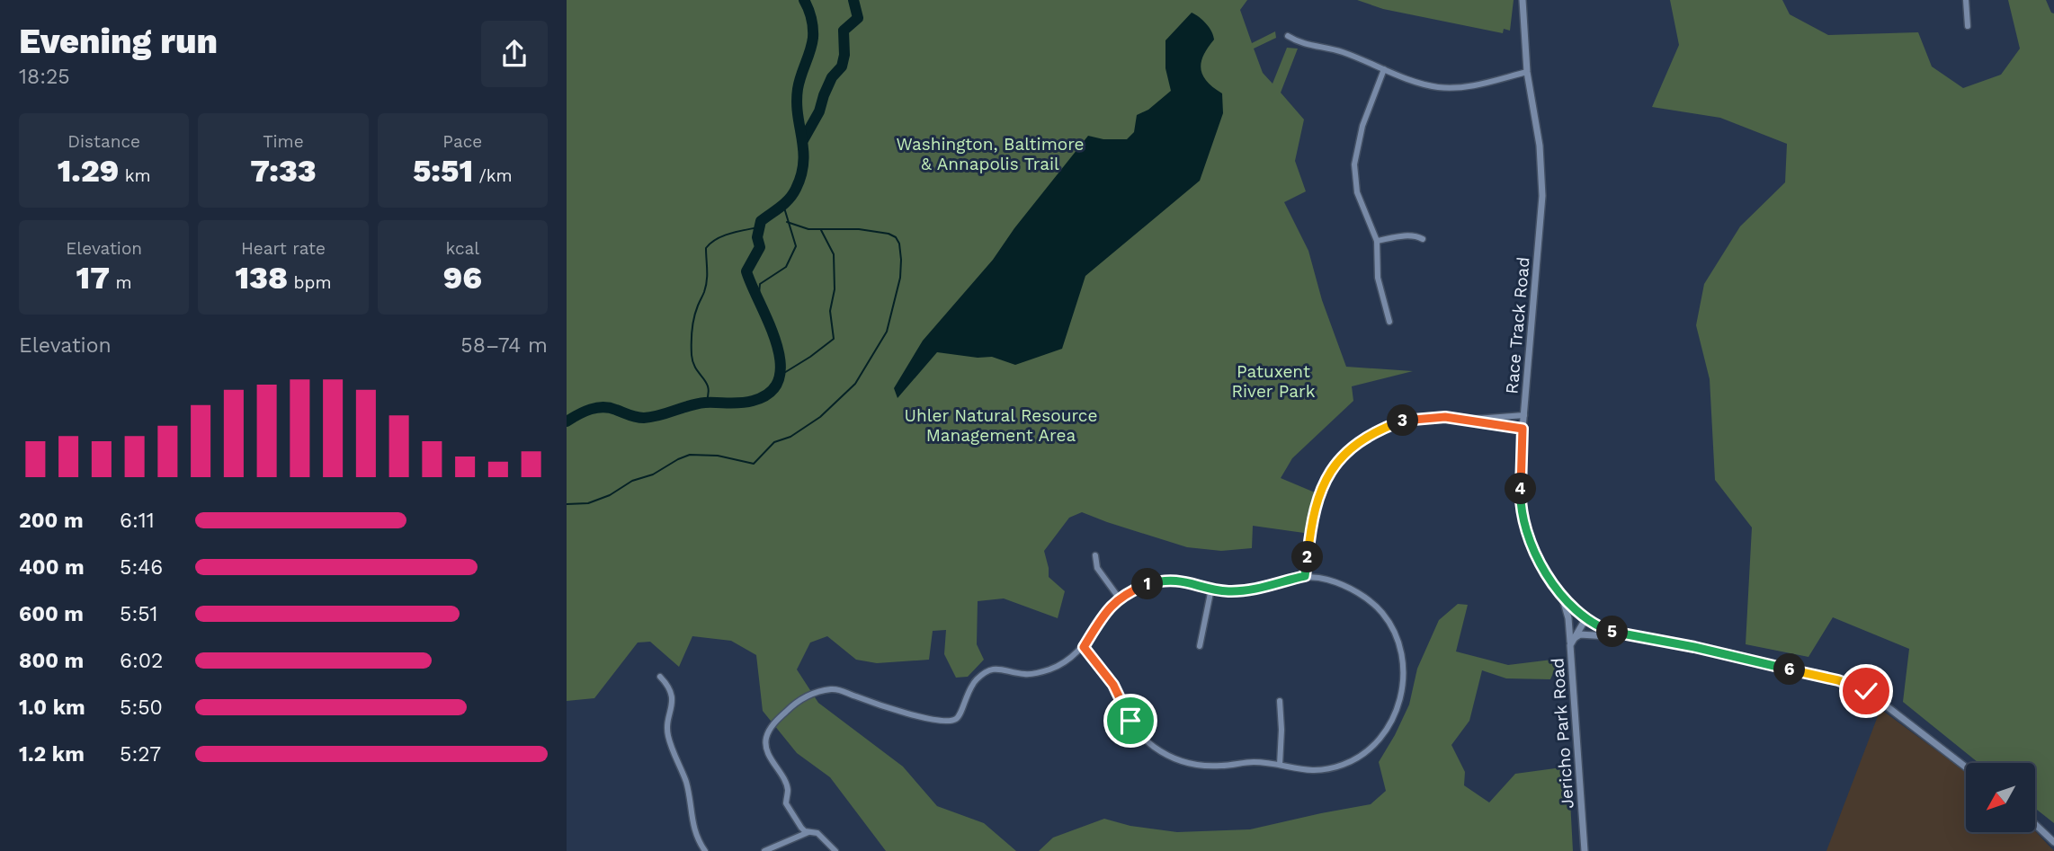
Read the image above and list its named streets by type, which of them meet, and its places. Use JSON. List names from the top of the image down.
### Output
{
  "streets": {
    "street": ["Race Track Road", "Jericho Park Road"]
  },
  "crossings": [
    ["Race Track Road", "Jericho Park Road"]
  ],
  "parks": ["Washington, Baltimore & Annapolis Trail", "Patuxent River Park", "Uhler Natural Resource Management Area"],
  "north": "bottom left",
  "page": {
    "heading": ["Evening run", "18:25"],
    "stats": [
      ["Distance", "1.29 km"],
      ["Time", "7:33"],
      ["Pace", "5:51 /km"],
      ["Elevation", "17 m"],
      ["Heart rate", "138 bpm"],
      ["kcal", "96"]
    ],
    "chart": ["Elevation", "58–74 m"],
    "pins": [
      "3",
      "4",
      "2",
      "1",
      "5",
      "6"
    ],
    "list": [
      {
        "name": "200 m",
        "note": "6:11"
      },
      {
        "name": "400 m",
        "note": "5:46"
      },
      {
        "name": "600 m",
        "note": "5:51"
      },
      {
        "name": "800 m",
        "note": "6:02"
      },
      {
        "name": "1.0 km",
        "note": "5:50"
      },
      {
        "name": "1.2 km",
        "note": "5:27"
      }
    ]
  }
}
